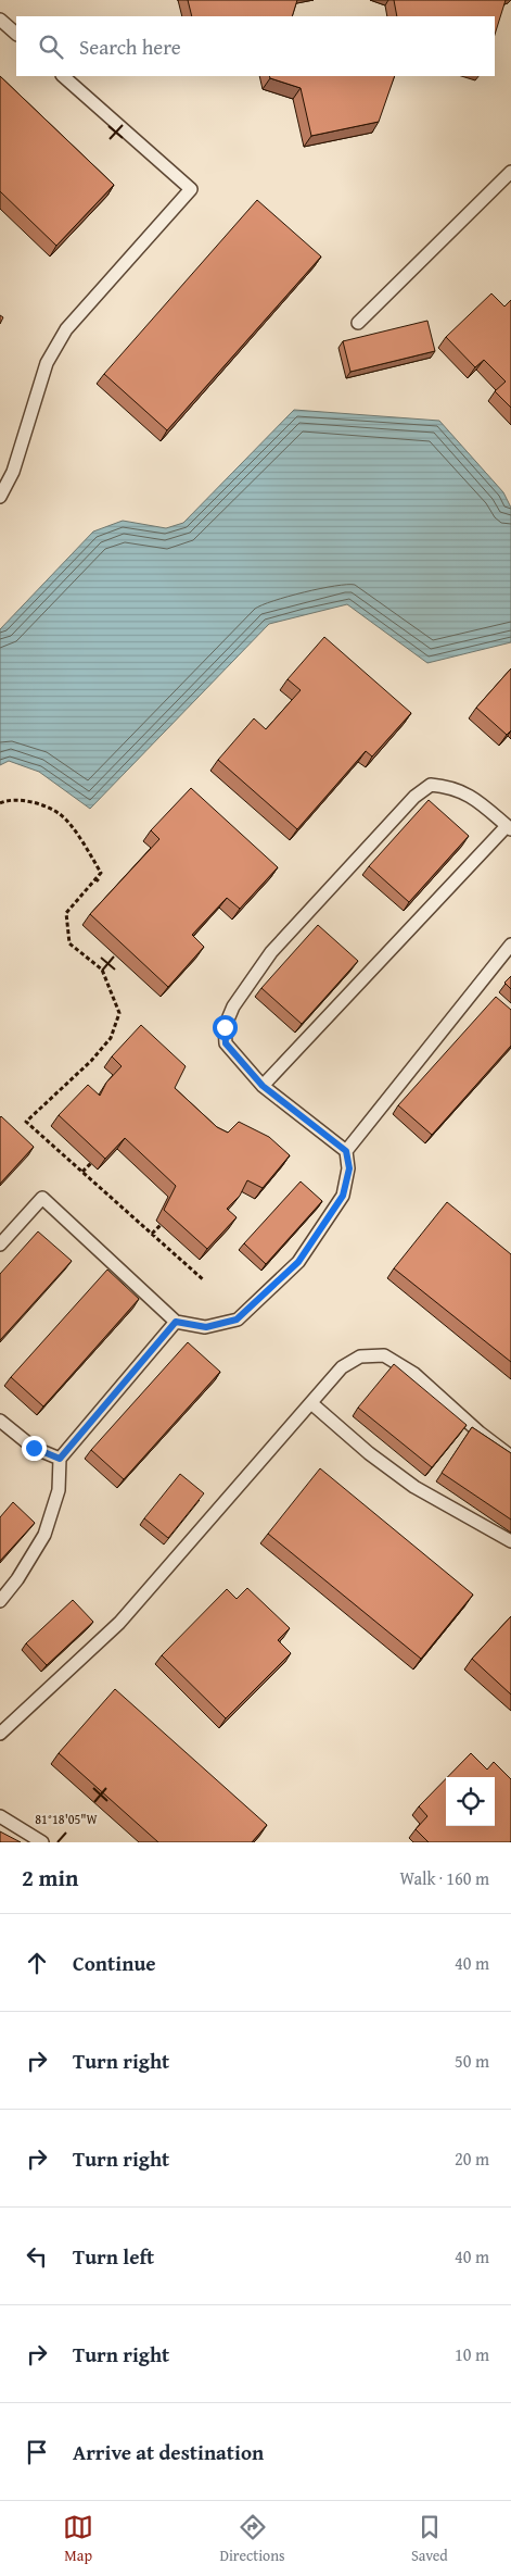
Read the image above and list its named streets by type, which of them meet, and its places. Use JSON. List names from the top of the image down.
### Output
{
  "page": {
    "search": "Search here",
    "heading": ["2 min", "Walk · 160 m"],
    "list": [
      ["Continue", "40 m"],
      ["Turn right", "50 m"],
      ["Turn right", "20 m"],
      ["Turn left", "40 m"],
      ["Turn right", "10 m"],
      "Arrive at destination"
    ],
    "nav": ["Map", "Directions", "Saved"]
  },
  "coordinates": ["81°18'05\"W"]
}
